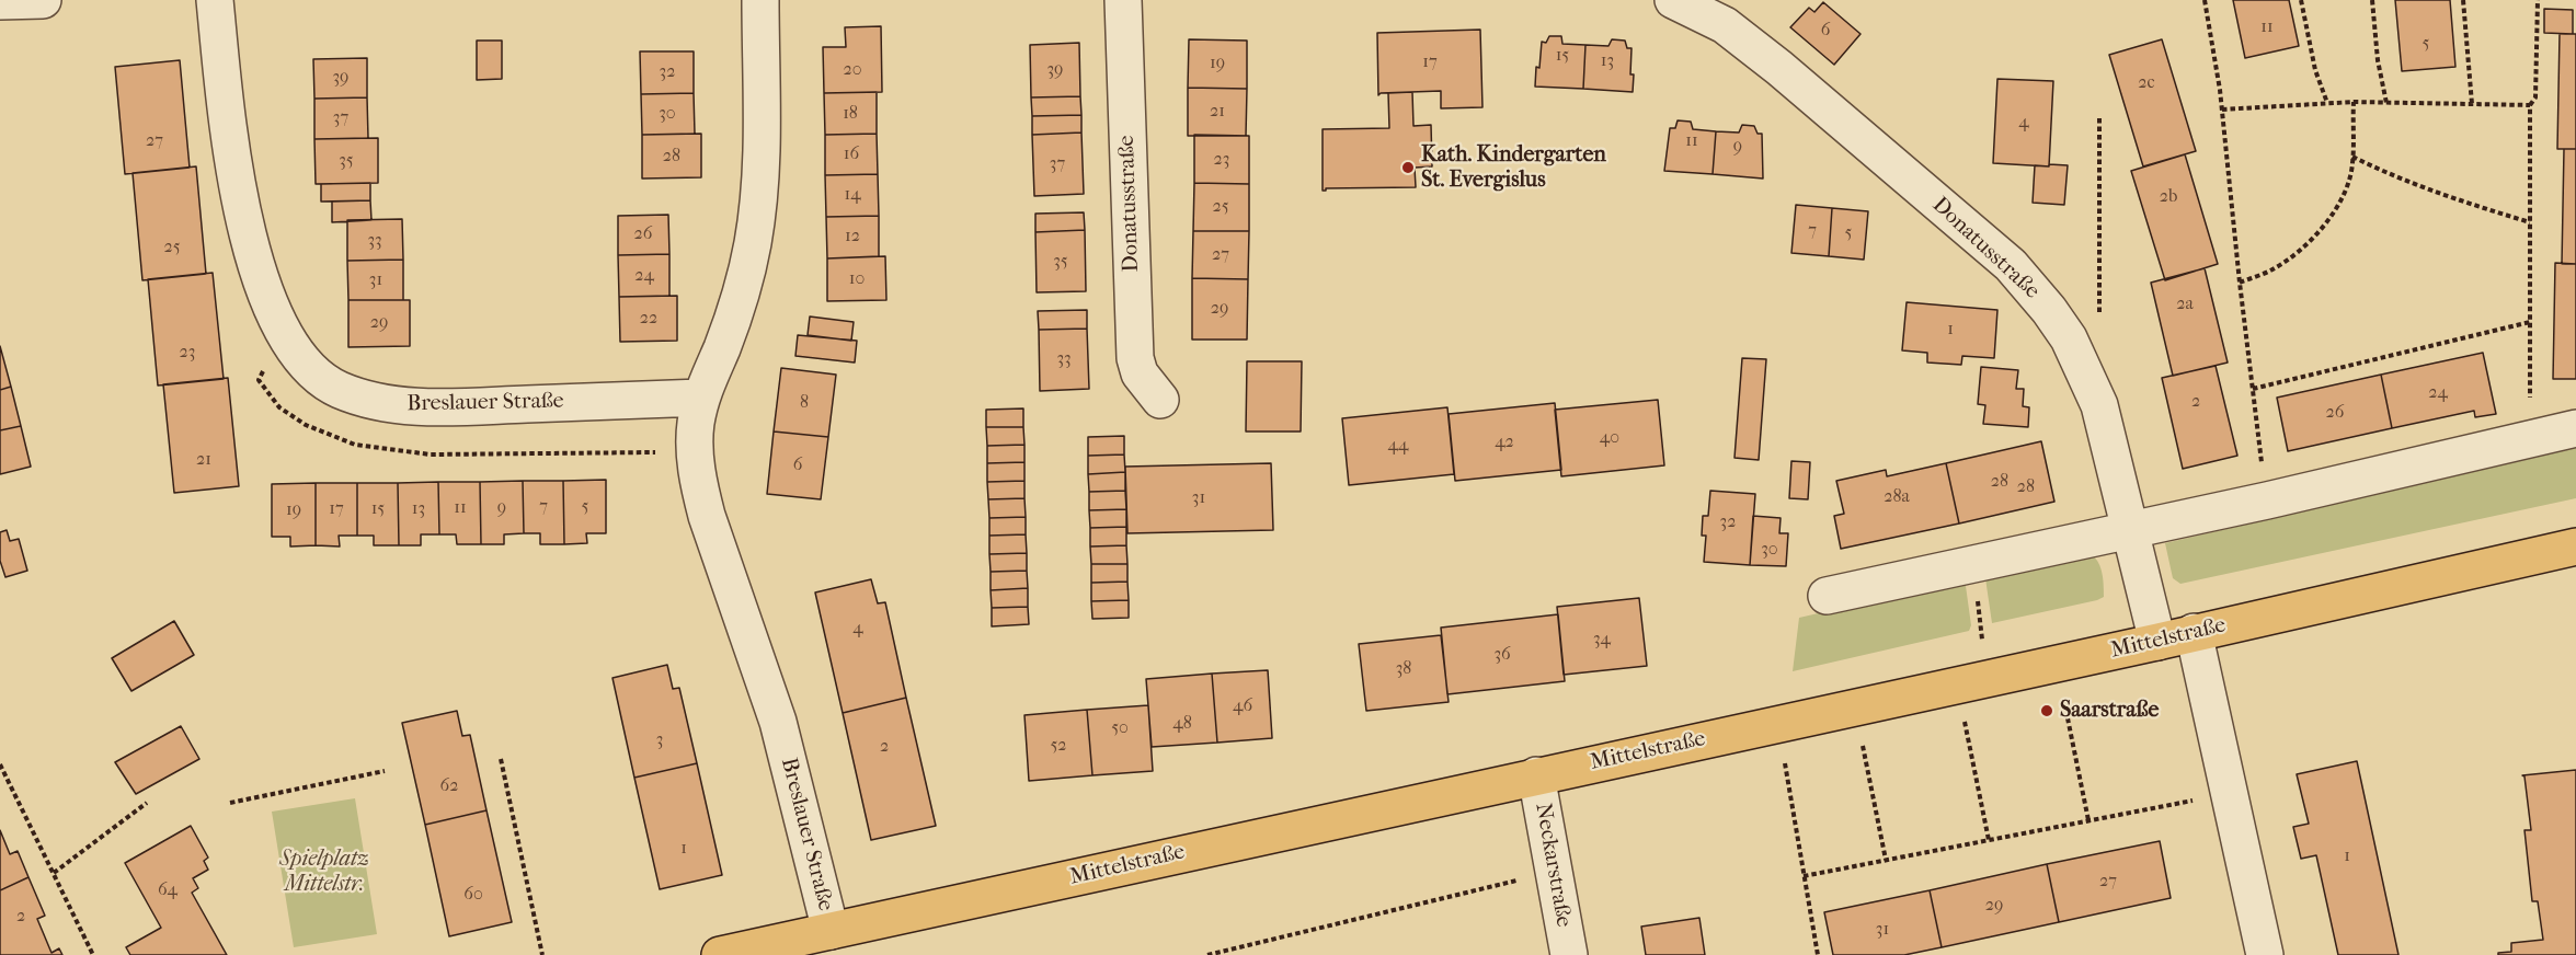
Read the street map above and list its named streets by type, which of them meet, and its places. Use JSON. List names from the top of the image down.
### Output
{
  "streets": {
    "main road": ["Mittelstraße"],
    "street": ["Donatusstraße", "Breslauer Straße", "Neckarstraße"]
  },
  "crossings": [
    ["Donatusstraße", "Mittelstraße"],
    ["Breslauer Straße", "Mittelstraße"],
    ["Mittelstraße", "Neckarstraße"]
  ],
  "parks": ["Spielplatz Mittelstr."],
  "places": ["Kath. Kindergarten St. Evergislus", "Saarstraße"],
  "house_numbers": [
    "11",
    "6",
    "5",
    "15",
    "13",
    "17",
    "19",
    "20",
    "39",
    "32",
    "39",
    "2c",
    "21",
    "30",
    "18",
    "37",
    "4",
    "27",
    "11",
    "9",
    "16",
    "28",
    "23",
    "35",
    "37",
    "14",
    "2b",
    "25",
    "7",
    "5",
    "26",
    "12",
    "33",
    "25",
    "27",
    "35",
    "24",
    "10",
    "31",
    "2a",
    "29",
    "22",
    "29",
    "1",
    "23",
    "33",
    "24",
    "2",
    "8",
    "26",
    "40",
    "42",
    "44",
    "21",
    "6",
    "28",
    "28",
    "28a",
    "31",
    "7",
    "5",
    "11",
    "9",
    "17",
    "15",
    "13",
    "19",
    "32",
    "30",
    "4",
    "34",
    "36",
    "38",
    "46",
    "48",
    "50",
    "3",
    "52",
    "2",
    "62",
    "1",
    "1",
    "27",
    "64",
    "60",
    "29",
    "2",
    "31"
  ]
}
